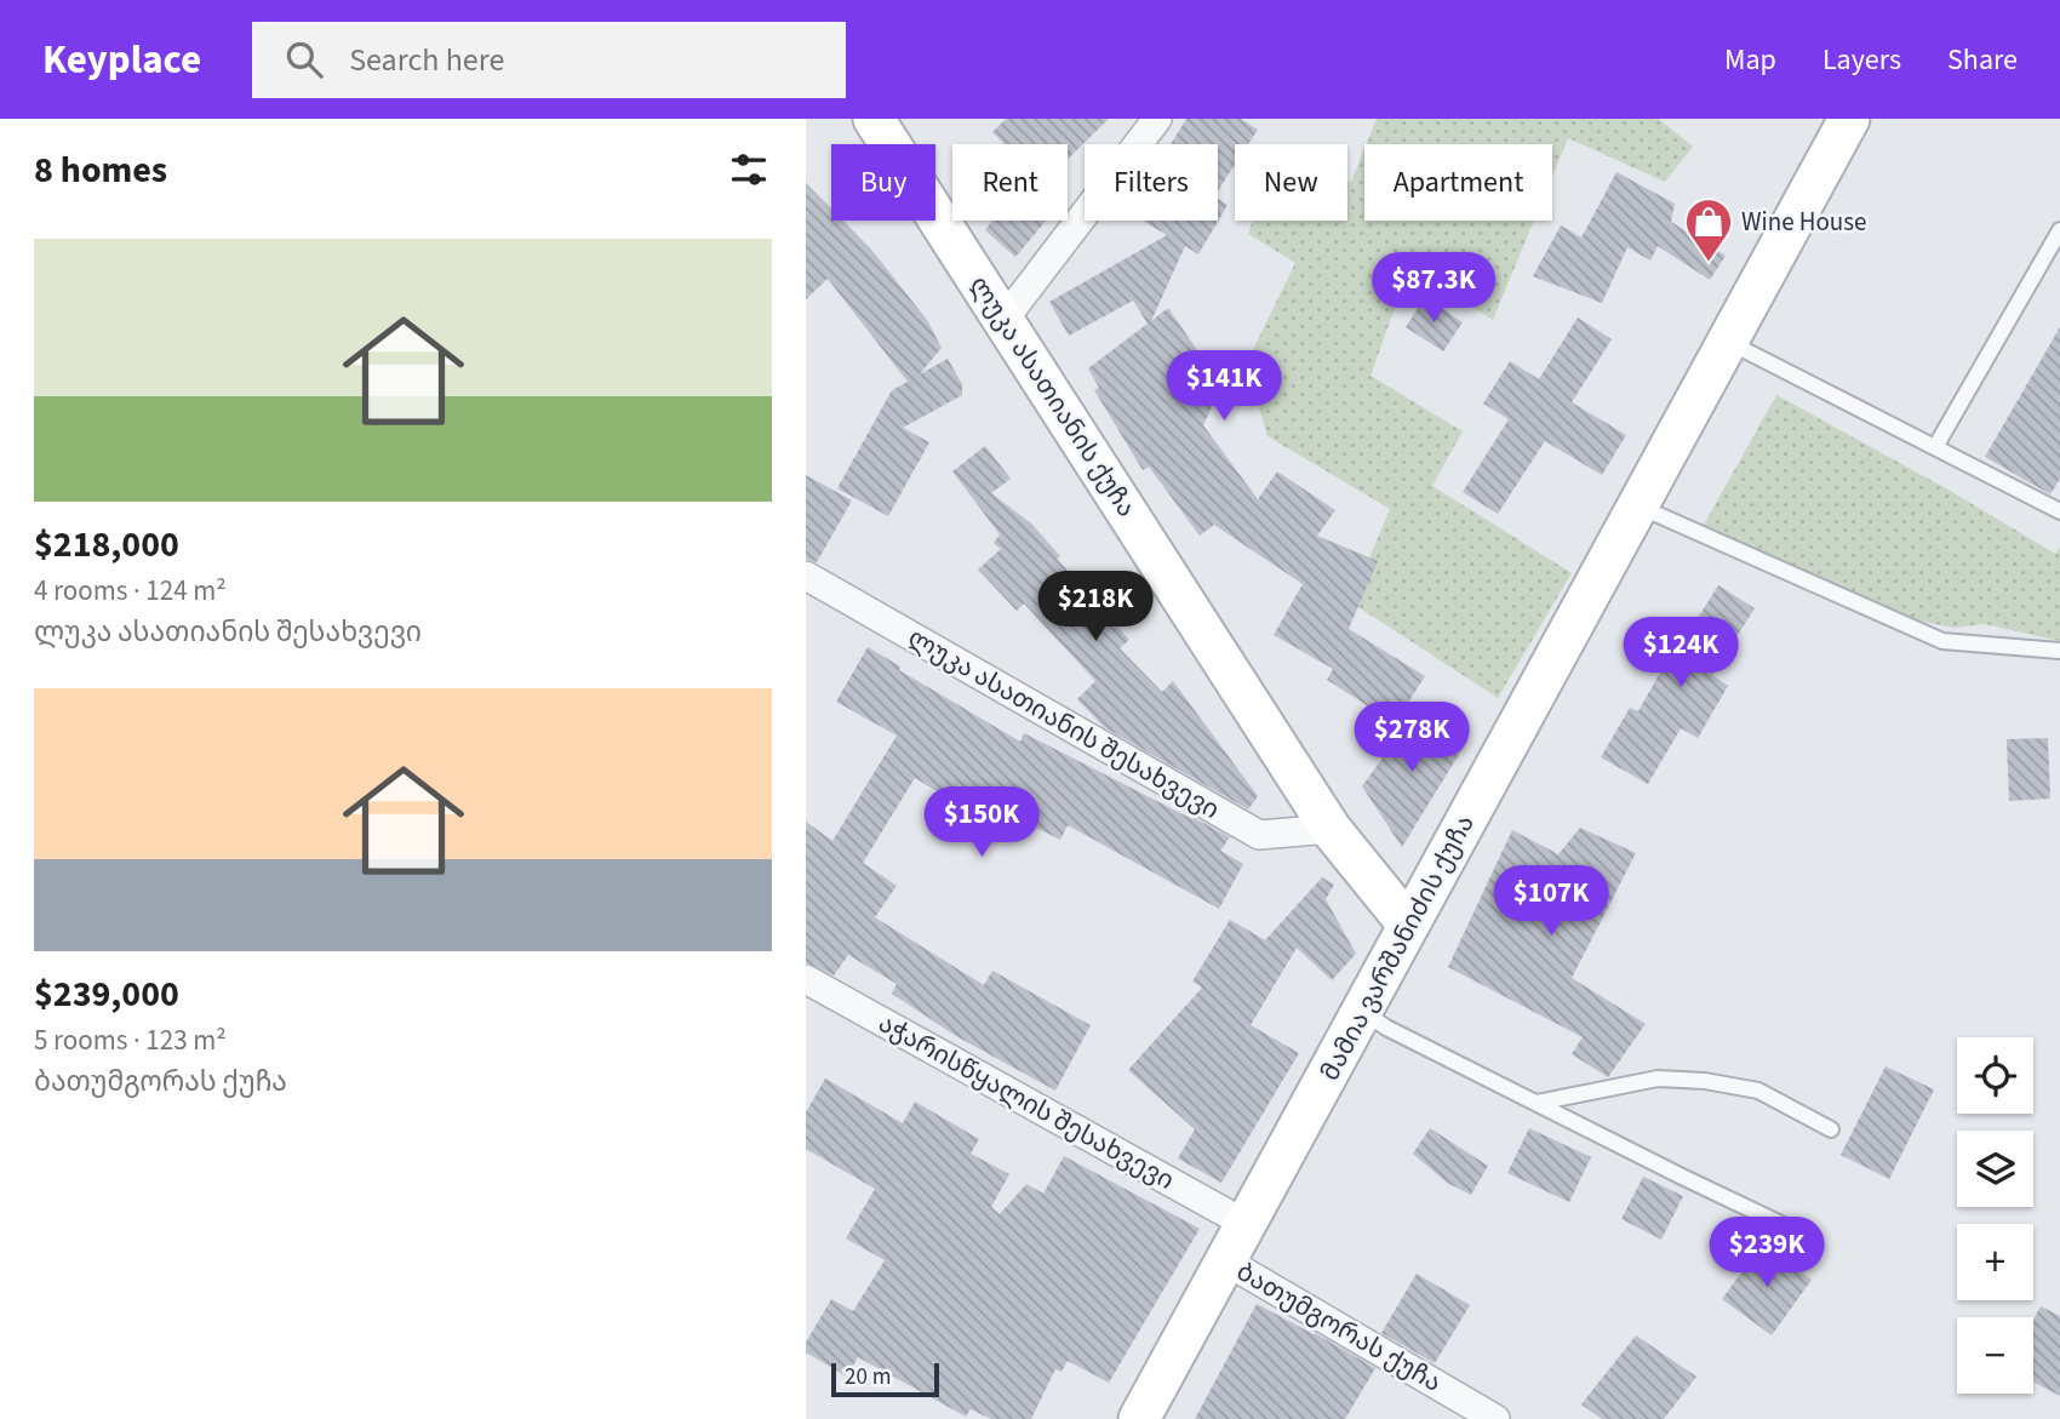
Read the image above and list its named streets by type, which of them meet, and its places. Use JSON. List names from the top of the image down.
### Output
{
  "streets": {
    "street": [
      "ლუკა ასათიანის ქუჩა",
      "ლუკა ასათიანის შესახვევი",
      "მამია ვარშანიძის ქუჩა",
      "აჭარისწყალის შესახვევი",
      "ბათუმგორას ქუჩა"
    ]
  },
  "crossings": [
    ["ლუკა ასათიანის ქუჩა", "ლუკა ასათიანის შესახვევი"],
    ["ლუკა ასათიანის ქუჩა", "მამია ვარშანიძის ქუჩა"],
    ["მამია ვარშანიძის ქუჩა", "აჭარისწყალის შესახვევი"],
    ["მამია ვარშანიძის ქუჩა", "ბათუმგორას ქუჩა"]
  ],
  "places": {
    "shop": ["Wine House"]
  },
  "scale_bar": "20 m",
  "page": {
    "header": "Keyplace",
    "search": "Search here",
    "nav": ["Map", "Layers", "Share"],
    "heading": "8 homes",
    "chip": [
      "Buy",
      "Rent",
      "Filters",
      "New",
      "Apartment"
    ],
    "list": [
      {
        "name": "$218,000",
        "note": "4 rooms · 124 m² · ლუკა ასათიანის შესახვევი"
      },
      {
        "name": "$239,000",
        "note": "5 rooms · 123 m² · ბათუმგორას ქუჩა"
      }
    ],
    "price": [
      "$87.3K",
      "$141K",
      "$218K",
      "$124K",
      "$278K",
      "$150K",
      "$107K",
      "$239K"
    ],
    "map_buttons": ["+", "−"],
    "scale": "20 m"
  }
}
